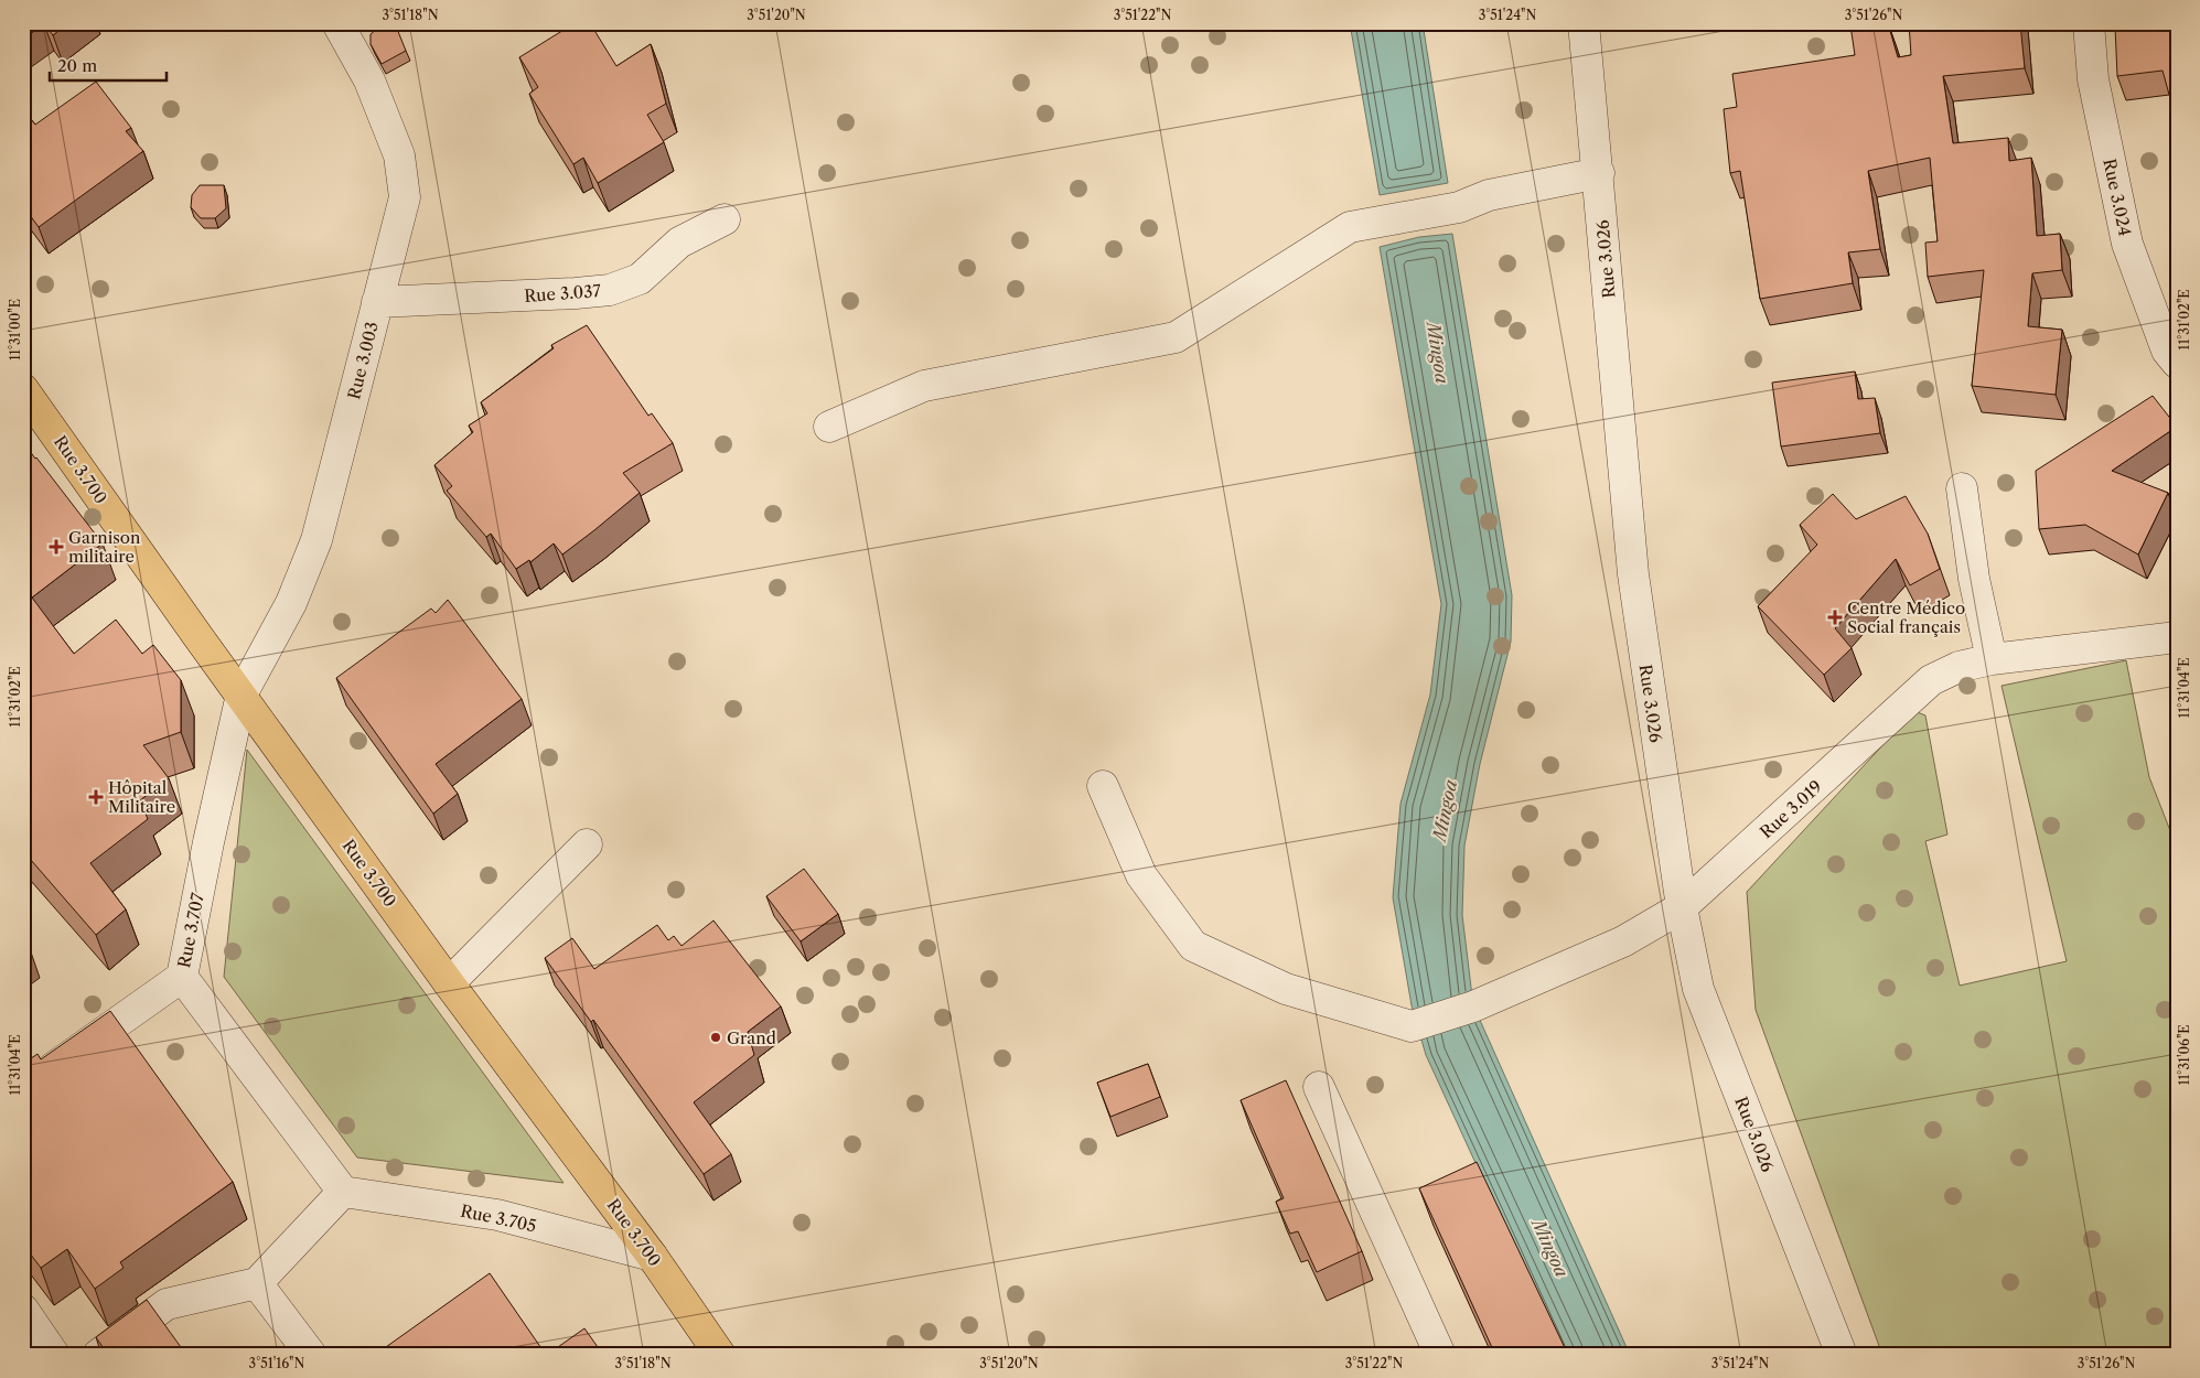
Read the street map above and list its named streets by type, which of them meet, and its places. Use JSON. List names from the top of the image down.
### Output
{
  "streets": {
    "main road": ["Rue 3.700"],
    "street": [
      "Rue 3.024",
      "Rue 3.026",
      "Rue 3.037",
      "Rue 3.003",
      "Rue 3.019",
      "Rue 3.707",
      "Rue 3.705"
    ]
  },
  "crossings": [
    ["Rue 3.026", "Rue 3.019"],
    ["Rue 3.037", "Rue 3.003"],
    ["Rue 3.003", "Rue 3.700"],
    ["Rue 3.003", "Rue 3.707"],
    ["Rue 3.700", "Rue 3.707"],
    ["Rue 3.700", "Rue 3.705"]
  ],
  "water": ["Mingoa"],
  "places": {
    "health": ["Garnison militaire", "Centre Médico Social français", "Hôpital Militaire"],
    "other": ["Grand"]
  },
  "scale_bar": "20 m",
  "coordinates": [
    "3°51'18\"N",
    "3°51'20\"N",
    "3°51'22\"N",
    "3°51'24\"N",
    "3°51'26\"N",
    "11°31'02\"E",
    "11°31'00\"E",
    "11°31'04\"E",
    "11°31'06\"E",
    "3°51'16\"N"
  ]
}
